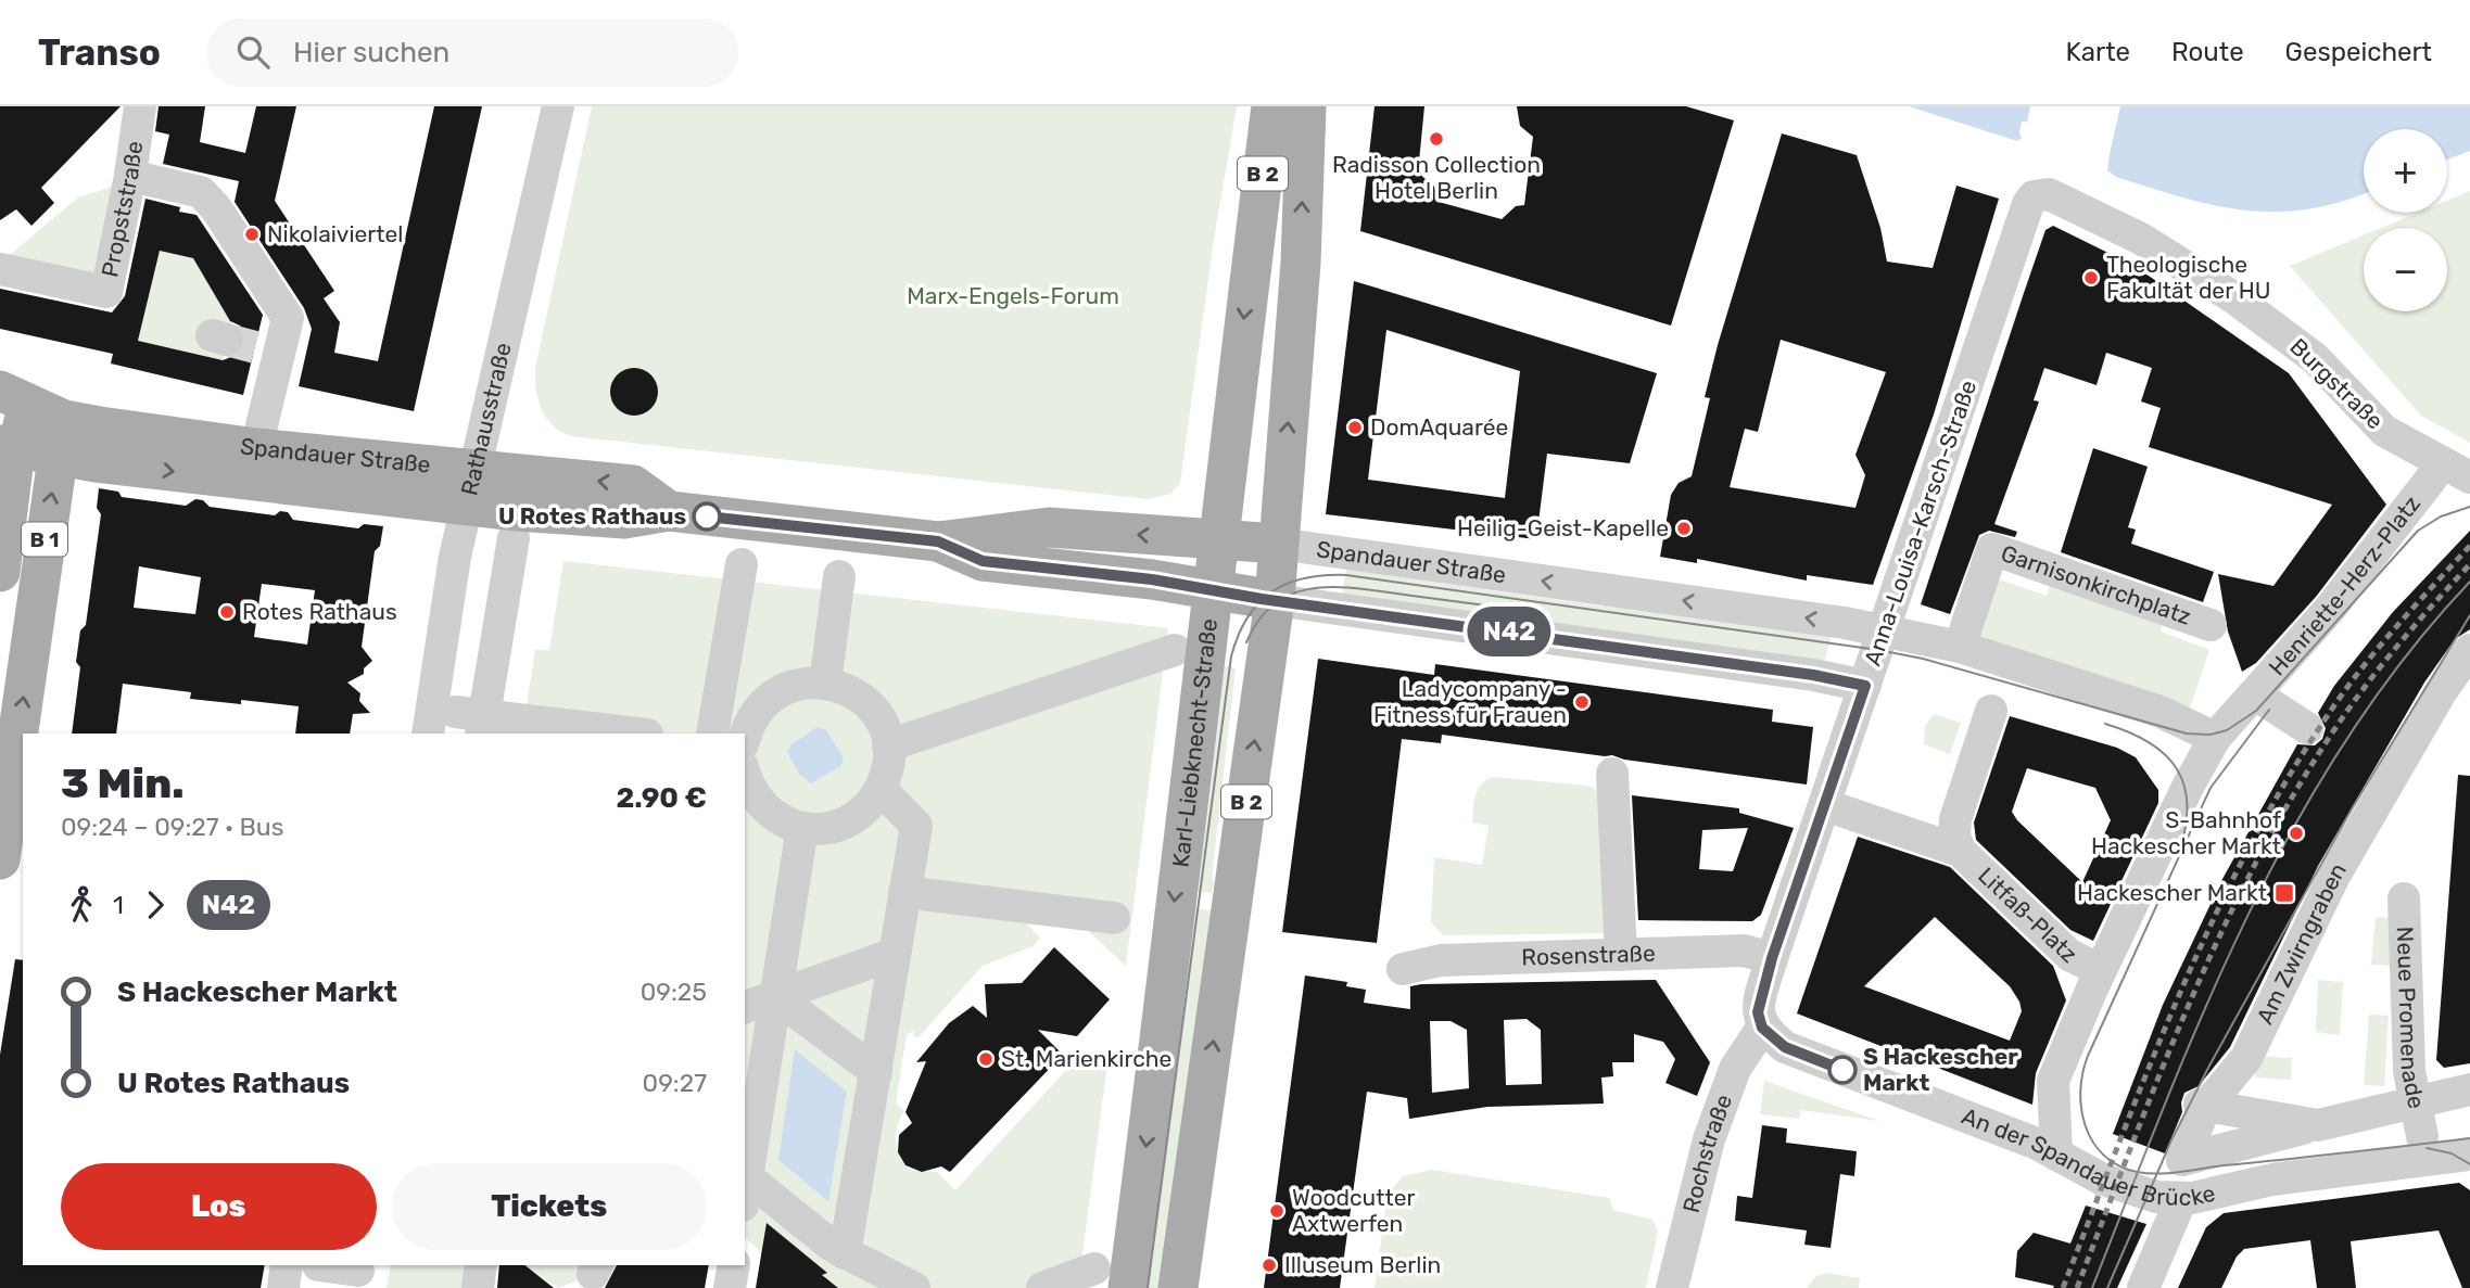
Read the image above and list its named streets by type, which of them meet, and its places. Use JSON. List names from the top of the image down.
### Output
{
  "streets": {
    "main road": [
      "B 2",
      "Spandauer Straße",
      "B 1",
      "Karl-Liebknecht-Straße"
    ],
    "street": [
      "Propststraße",
      "Burgstraße",
      "Rathausstraße",
      "Anna-Louisa-Karsch-Straße",
      "Garnisonkirchplatz",
      "Henriette-Herz-Platz",
      "Litfaß-Platz",
      "Am Zwirngraben",
      "Rosenstraße",
      "Neue Promenade",
      "An der Spandauer Brücke",
      "Rochstraße"
    ]
  },
  "crossings": [
    ["B 2", "Spandauer Straße"],
    ["Burgstraße", "Anna-Louisa-Karsch-Straße"],
    ["Burgstraße", "Henriette-Herz-Platz"],
    ["Rathausstraße", "Spandauer Straße"],
    ["Spandauer Straße", "Anna-Louisa-Karsch-Straße"],
    ["Spandauer Straße", "B 1"],
    ["Spandauer Straße", "Karl-Liebknecht-Straße"],
    ["Anna-Louisa-Karsch-Straße", "Litfaß-Platz"],
    ["Anna-Louisa-Karsch-Straße", "Rosenstraße"],
    ["Anna-Louisa-Karsch-Straße", "An der Spandauer Brücke"],
    ["Anna-Louisa-Karsch-Straße", "Rochstraße"],
    ["Henriette-Herz-Platz", "Litfaß-Platz"],
    ["Henriette-Herz-Platz", "An der Spandauer Brücke"],
    ["An der Spandauer Brücke", "Rochstraße"]
  ],
  "parks": ["Marx-Engels-Forum"],
  "places": {
    "other": [
      "Radisson Collection Hotel Berlin",
      "Nikolaiviertel",
      "Theologische Fakultät der HU",
      "DomAquarée",
      "U Rotes Rathaus",
      "Heilig-Geist-Kapelle",
      "Rotes Rathaus",
      "Ladycompany - Fitness für Frauen",
      "S-Bahnhof Hackescher Markt",
      "St. Marienkirche",
      "S Hackescher Markt",
      "Woodcutter Axtwerfen",
      "Illuseum Berlin"
    ],
    "transit": ["Hackescher Markt"]
  },
  "lines": ["bus line N42"],
  "page": {
    "header": "Transo",
    "search": "Hier suchen",
    "nav": ["Karte", "Route", "Gespeichert"],
    "on_map": "N42",
    "map_buttons": ["+", "−"],
    "heading": ["3 Min.", "09:24 – 09:27 · Bus", "2.90 €"],
    "legs": ["1", "N42"],
    "list": [
      {
        "name": "S Hackescher Markt",
        "value": "09:25"
      },
      {
        "name": "U Rotes Rathaus",
        "value": "09:27"
      }
    ],
    "buttons": ["Los", "Tickets"]
  }
}
